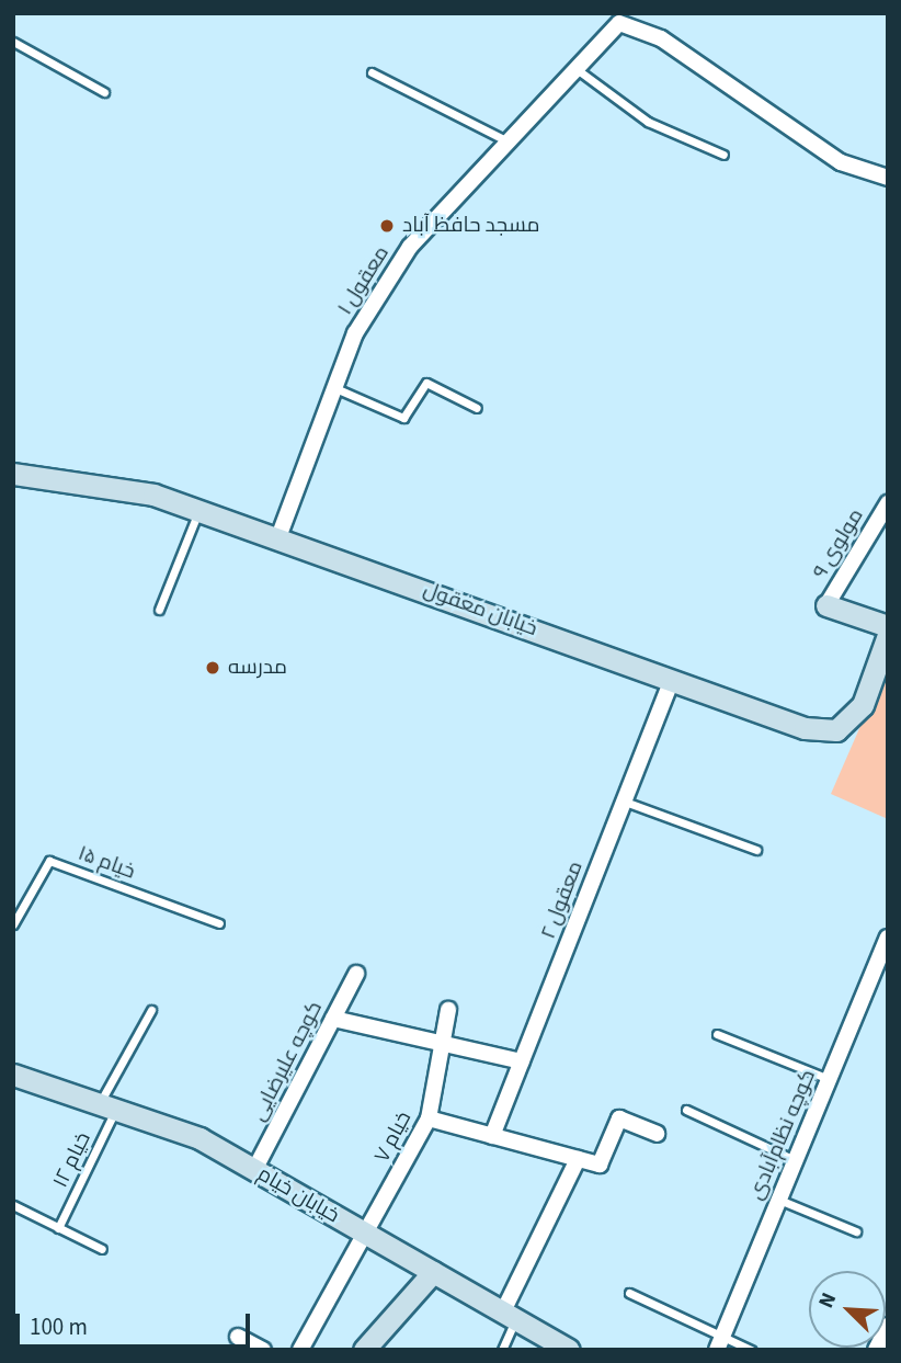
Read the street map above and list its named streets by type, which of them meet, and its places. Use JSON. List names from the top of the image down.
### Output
{
  "streets": {
    "street": [
      "معقول ۱",
      "مولوی ۹",
      "خیابان معقول",
      "معقول ۲",
      "کوچه علیرضایی",
      "کوچه نظام‌آبادی",
      "خیام ۷",
      "خیابان خیام"
    ],
    "lane": ["خیام ۱۵", "خیام ۱۲"]
  },
  "crossings": [
    ["معقول ۱", "خیابان معقول"],
    ["خیابان معقول", "معقول ۲"],
    ["کوچه علیرضایی", "خیابان خیام"],
    ["خیام ۷", "خیابان خیام"],
    ["خیام ۱۲", "خیابان خیام"]
  ],
  "places": ["مسجد حافظ آباد", "مدرسه"],
  "scale_bar": "100 m",
  "north": "top left"
}
